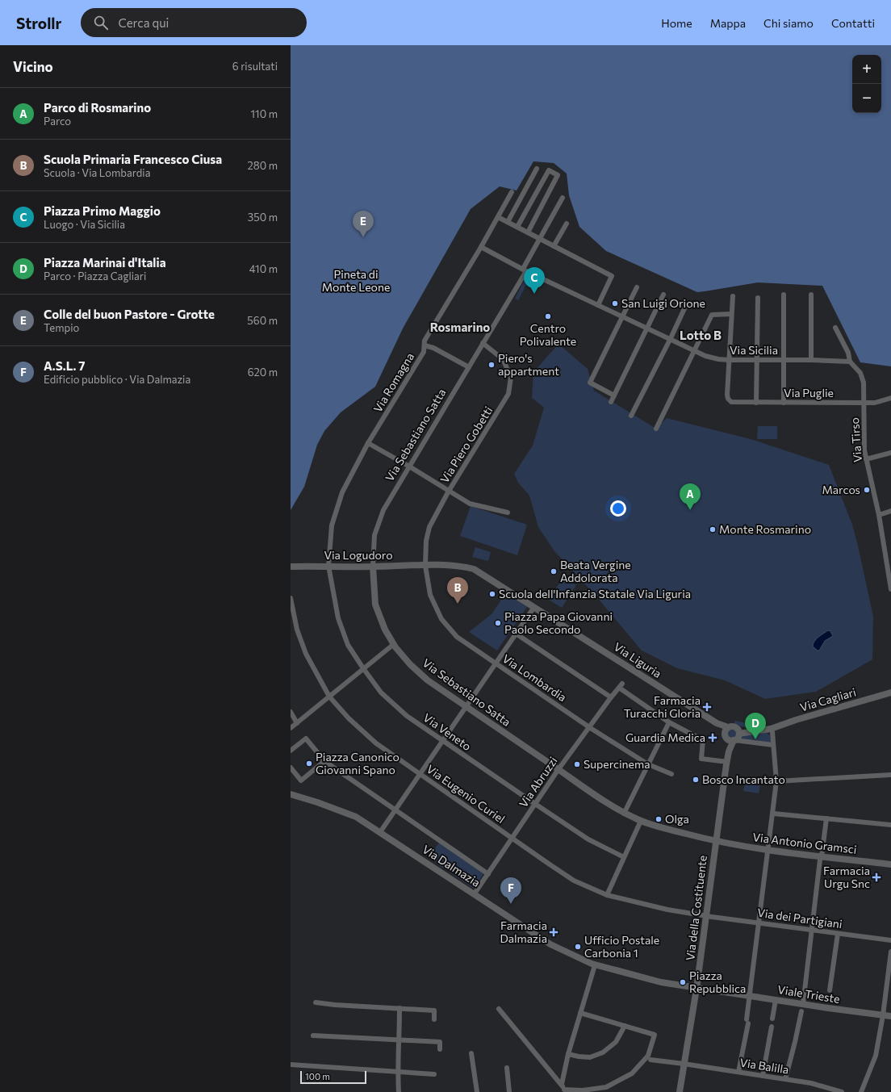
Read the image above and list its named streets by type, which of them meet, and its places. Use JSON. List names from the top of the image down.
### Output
{
  "streets": {
    "street": [
      "Via Sicilia",
      "Via Romagna",
      "Via Puglie",
      "Via Sebastiano Satta",
      "Via Tirso",
      "Via Piero Gobetti",
      "Via Logudoro",
      "Via Liguria",
      "Via Lombardia",
      "Via Cagliari",
      "Via Veneto",
      "Via Abruzzi",
      "Via Eugenio Curiel",
      "Via Antonio Gramsci",
      "Via Dalmazia",
      "Via della Costituente",
      "Via dei Partigiani",
      "Viale Trieste",
      "Via Balilla"
    ]
  },
  "crossings": [
    ["Via Sicilia", "Via Romagna"],
    ["Via Sicilia", "Via Puglie"],
    ["Via Sicilia", "Via Sebastiano Satta"],
    ["Via Romagna", "Via Logudoro"],
    ["Via Romagna", "Via Veneto"],
    ["Via Puglie", "Via Tirso"],
    ["Via Sebastiano Satta", "Via Piero Gobetti"],
    ["Via Sebastiano Satta", "Via Logudoro"],
    ["Via Sebastiano Satta", "Via Abruzzi"],
    ["Via Sebastiano Satta", "Via Antonio Gramsci"],
    ["Via Sebastiano Satta", "Via della Costituente"],
    ["Via Piero Gobetti", "Via Logudoro"],
    ["Via Piero Gobetti", "Via Liguria"],
    ["Via Piero Gobetti", "Via Lombardia"],
    ["Via Logudoro", "Via Liguria"],
    ["Via Logudoro", "Via Lombardia"],
    ["Via Logudoro", "Via Veneto"],
    ["Via Liguria", "Via Lombardia"],
    ["Via Liguria", "Via Cagliari"],
    ["Via Lombardia", "Via Abruzzi"],
    ["Via Veneto", "Via Abruzzi"],
    ["Via Abruzzi", "Via Eugenio Curiel"],
    ["Via Abruzzi", "Via Dalmazia"],
    ["Via Eugenio Curiel", "Via della Costituente"],
    ["Via Eugenio Curiel", "Via dei Partigiani"],
    ["Via Antonio Gramsci", "Via della Costituente"],
    ["Via della Costituente", "Via dei Partigiani"],
    ["Via della Costituente", "Viale Trieste"],
    ["Via della Costituente", "Via Balilla"]
  ],
  "districts": ["Rosmarino", "Lotto B"],
  "parks": ["Pineta di Monte Leone"],
  "places": {
    "other": [
      "San Luigi Orione",
      "Centro Polivalente",
      "Piero's appartment",
      "Marcos",
      "Monte Rosmarino",
      "Beata Vergine Addolorata",
      "Scuola dell'Infanzia Statale Via Liguria",
      "Piazza Papa Giovanni Paolo Secondo",
      "Piazza Canonico Giovanni Spano",
      "Supercinema",
      "Bosco Incantato",
      "Olga",
      "Ufficio Postale Carbonia 1",
      "Piazza Repubblica"
    ],
    "health": [
      "Farmacia Turacchi Gloria",
      "Guardia Medica",
      "Farmacia Urgu Snc",
      "Farmacia Dalmazia"
    ]
  },
  "scale_bar": "100 m",
  "page": {
    "header": "Strollr",
    "search": "Cerca qui",
    "nav": [
      "Home",
      "Mappa",
      "Chi siamo",
      "Contatti"
    ],
    "heading": ["Vicino", "6 risultati"],
    "map_buttons": ["+", "−"],
    "list": [
      {
        "mark": "A",
        "name": "Parco di Rosmarino",
        "note": "Parco",
        "value": "110 m"
      },
      {
        "mark": "B",
        "name": "Scuola Primaria Francesco Ciusa",
        "note": "Scuola · Via Lombardia",
        "value": "280 m"
      },
      {
        "mark": "C",
        "name": "Piazza Primo Maggio",
        "note": "Luogo · Via Sicilia",
        "value": "350 m"
      },
      {
        "mark": "D",
        "name": "Piazza Marinai d'Italia",
        "note": "Parco · Piazza Cagliari",
        "value": "410 m"
      },
      {
        "mark": "E",
        "name": "Colle del buon Pastore - Grotte",
        "note": "Tempio",
        "value": "560 m"
      },
      {
        "mark": "F",
        "name": "A.S.L. 7",
        "note": "Edificio pubblico · Via Dalmazia",
        "value": "620 m"
      }
    ],
    "pins": [
      "E",
      "C",
      "A",
      "B",
      "D",
      "F"
    ],
    "scale": "100 m"
  }
}
